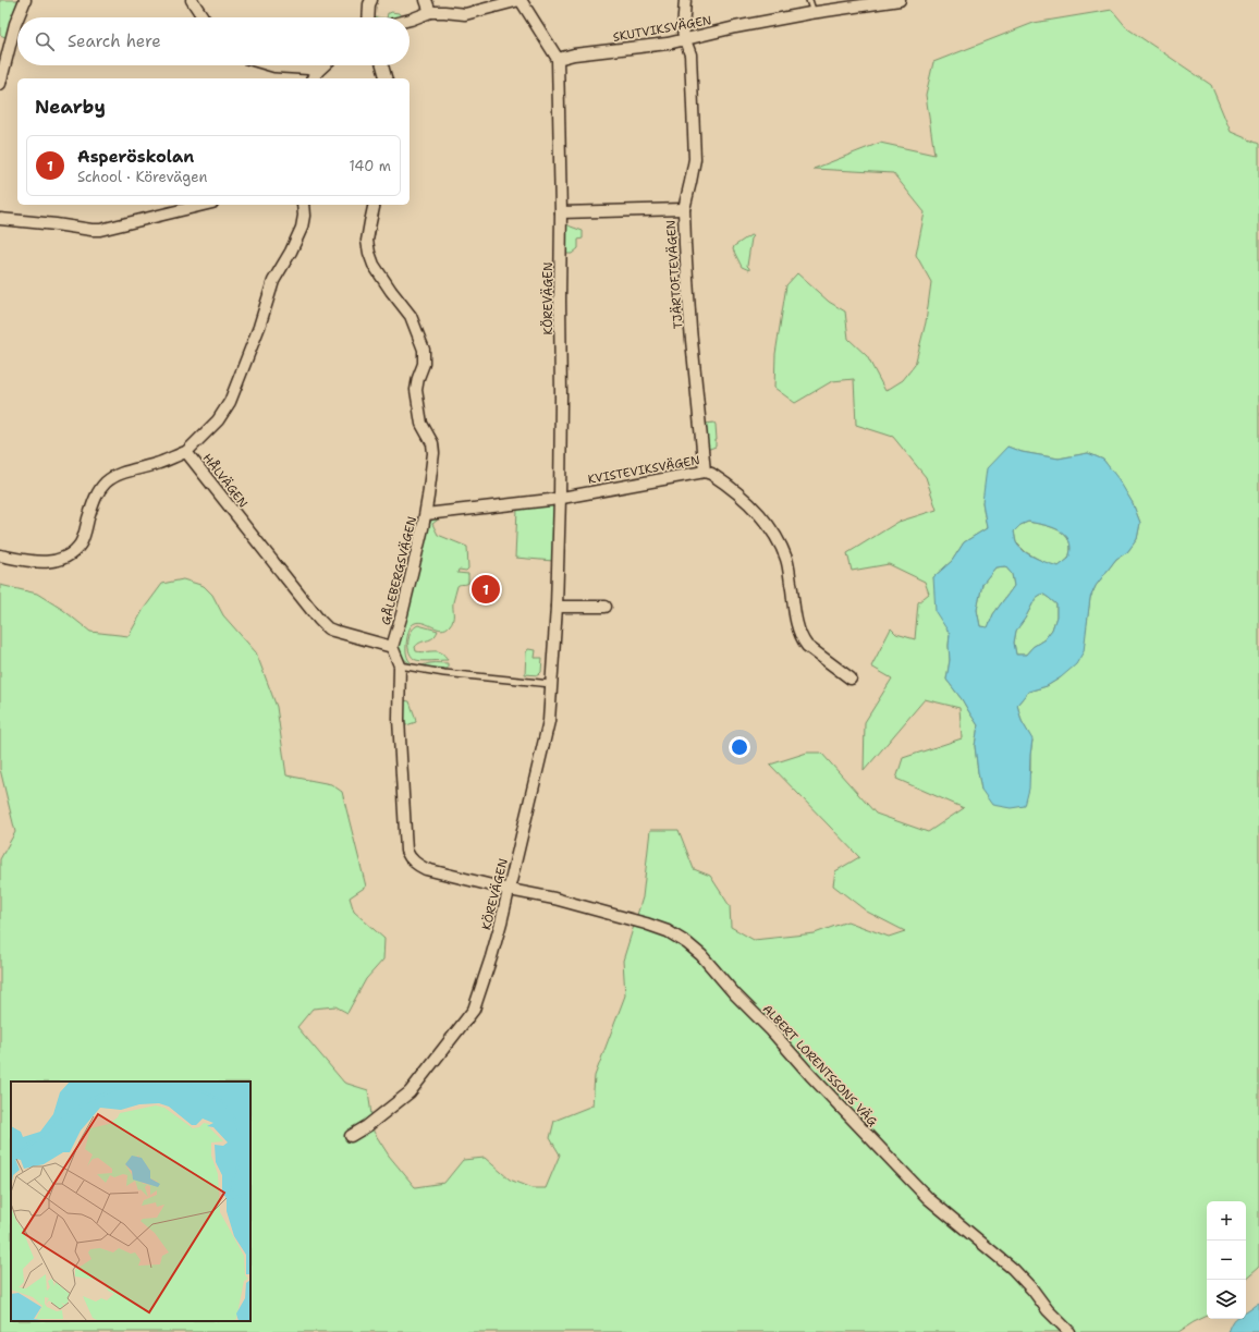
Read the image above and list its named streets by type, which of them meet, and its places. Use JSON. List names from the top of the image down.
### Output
{
  "streets": {
    "street": [
      "SKUTVIKSVÄGEN",
      "TJÄRTOFTEVÄGEN",
      "KÖREVÄGEN",
      "KVISTEVIKSVÄGEN",
      "HÅLVÄGEN",
      "GÅLEBERGSVÄGEN",
      "ALBERT LORENTSSONS VÄG"
    ]
  },
  "crossings": [
    ["SKUTVIKSVÄGEN", "TJÄRTOFTEVÄGEN"],
    ["SKUTVIKSVÄGEN", "KÖREVÄGEN"],
    ["TJÄRTOFTEVÄGEN", "KVISTEVIKSVÄGEN"],
    ["KÖREVÄGEN", "KVISTEVIKSVÄGEN"],
    ["KÖREVÄGEN", "ALBERT LORENTSSONS VÄG"],
    ["KVISTEVIKSVÄGEN", "GÅLEBERGSVÄGEN"],
    ["HÅLVÄGEN", "GÅLEBERGSVÄGEN"]
  ],
  "page": {
    "search": "Search here",
    "heading": "Nearby",
    "list": [
      {
        "mark": "1",
        "name": "Asperöskolan",
        "note": "School · Körevägen",
        "value": "140 m"
      }
    ],
    "pins": "1",
    "map_buttons": ["+", "−"]
  }
}
